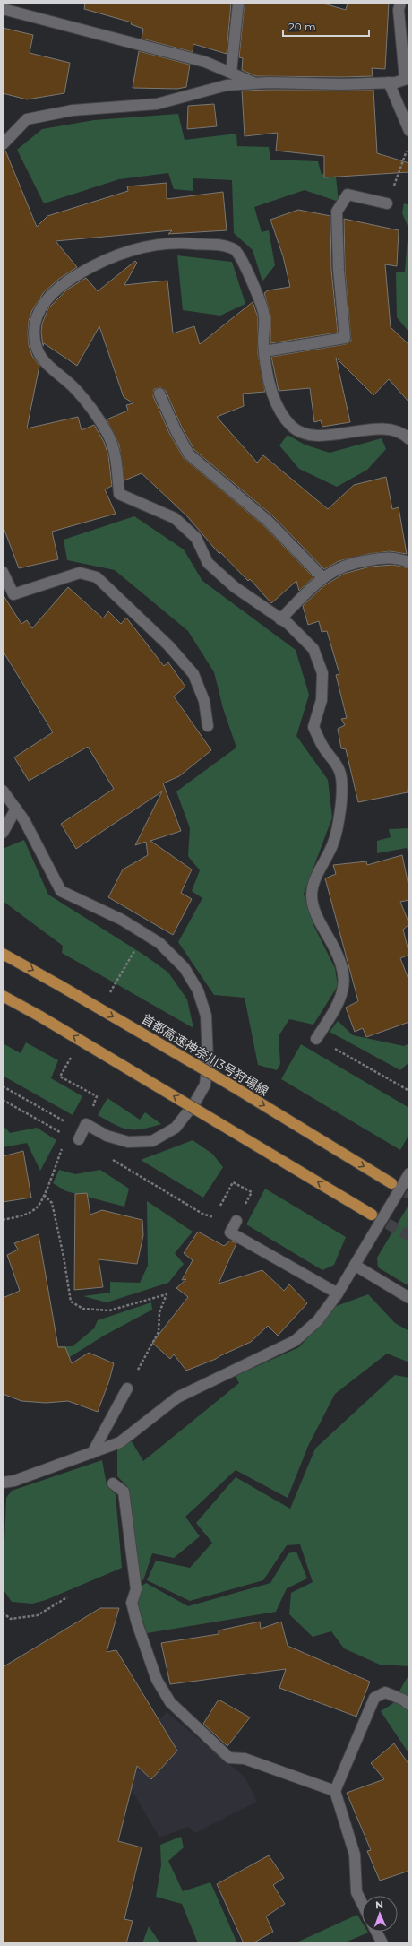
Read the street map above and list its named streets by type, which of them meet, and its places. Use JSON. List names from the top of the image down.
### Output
{
  "streets": {
    "highway": ["首都高速神奈川3号狩場線"]
  },
  "scale_bar": "20 m",
  "north": "top"
}
